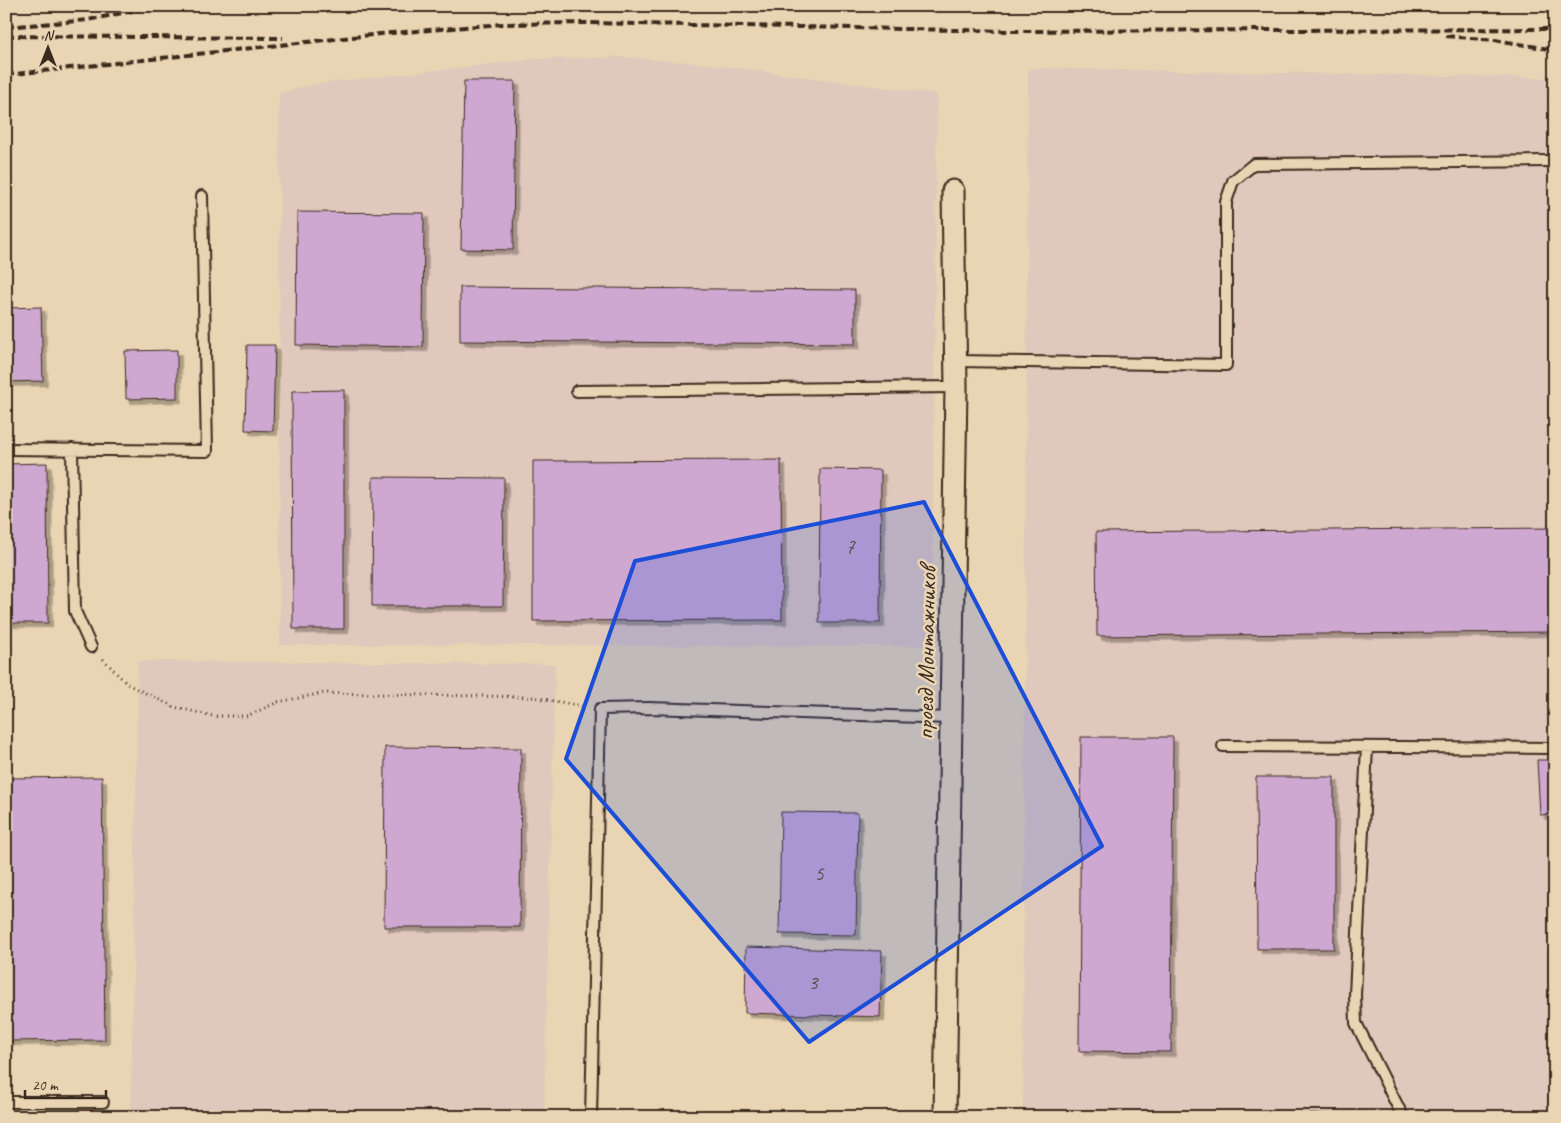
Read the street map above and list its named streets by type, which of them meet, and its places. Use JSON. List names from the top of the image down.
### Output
{
  "streets": {
    "street": ["проезд Монтажников"]
  },
  "house_numbers": ["7", "5", "3"],
  "scale_bar": "20 m",
  "north": "top"
}
